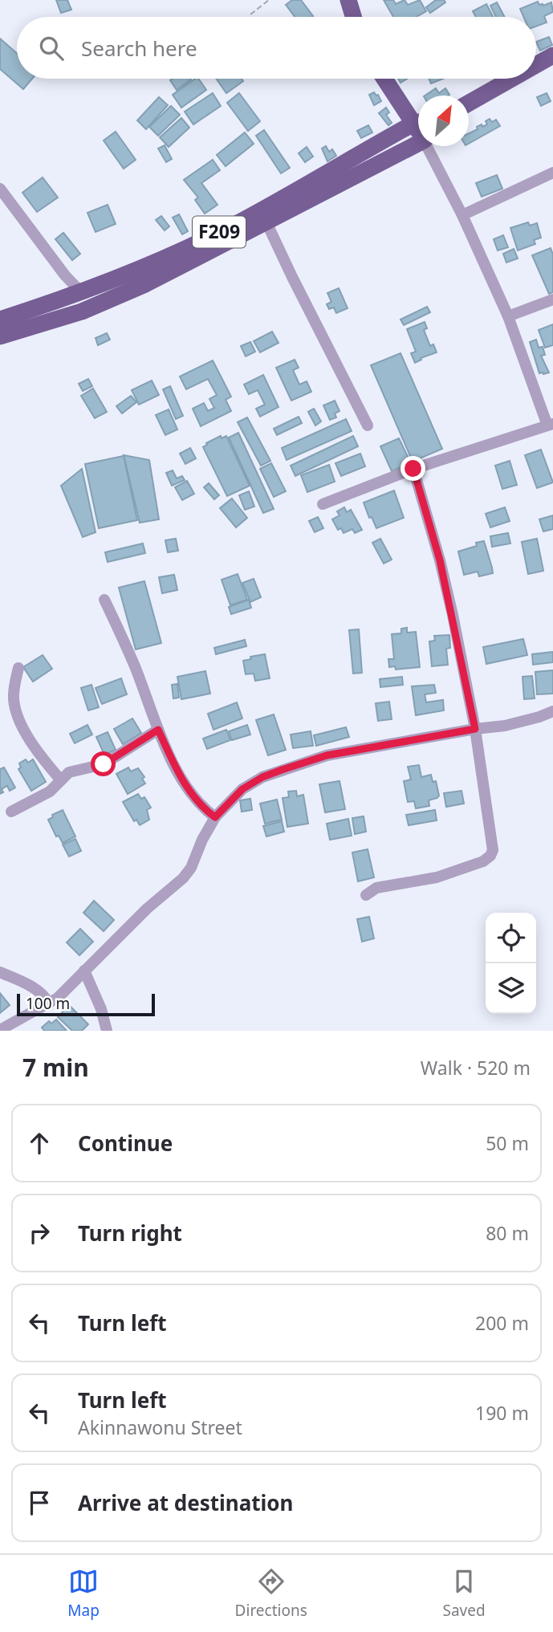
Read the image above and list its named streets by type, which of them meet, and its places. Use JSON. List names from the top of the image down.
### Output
{
  "streets": {
    "main road": ["F209"]
  },
  "scale_bar": "100 m",
  "north": "top right",
  "page": {
    "search": "Search here",
    "scale": "100 m",
    "heading": ["7 min", "Walk · 520 m"],
    "list": [
      ["Continue", "50 m"],
      ["Turn right", "80 m"],
      ["Turn left", "200 m"],
      ["Turn left", "Akinnawonu Street", "190 m"],
      "Arrive at destination"
    ],
    "nav": ["Map", "Directions", "Saved"]
  }
}
